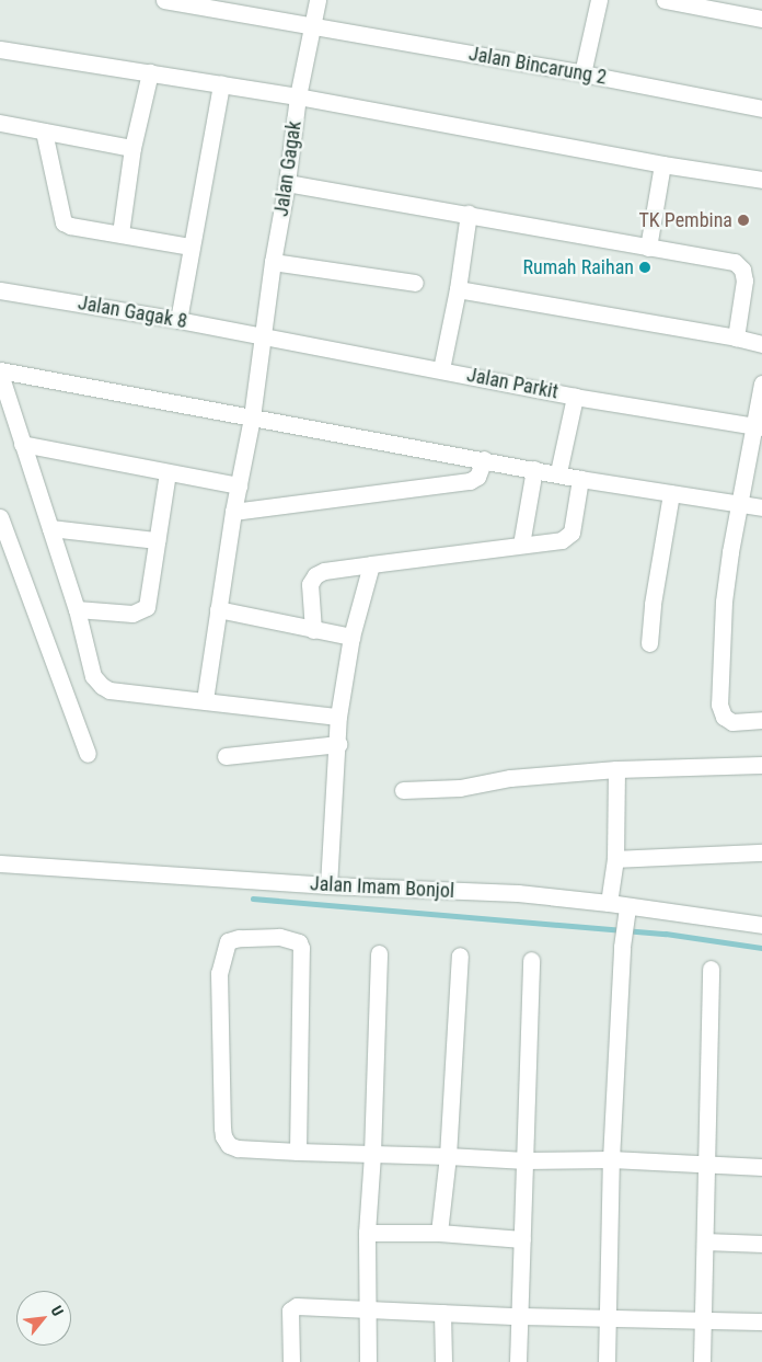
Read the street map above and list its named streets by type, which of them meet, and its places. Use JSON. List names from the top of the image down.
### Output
{
  "streets": {
    "street": [
      "Jalan Bincarung 2",
      "Jalan Gagak",
      "Jalan Gagak 8",
      "Jalan Parkit",
      "Jalan Imam Bonjol"
    ]
  },
  "crossings": [
    ["Jalan Bincarung 2", "Jalan Gagak"],
    ["Jalan Gagak", "Jalan Gagak 8"],
    ["Jalan Gagak", "Jalan Parkit"],
    ["Jalan Gagak 8", "Jalan Parkit"]
  ],
  "places": ["TK Pembina", "Rumah Raihan"],
  "north": "top right"
}
